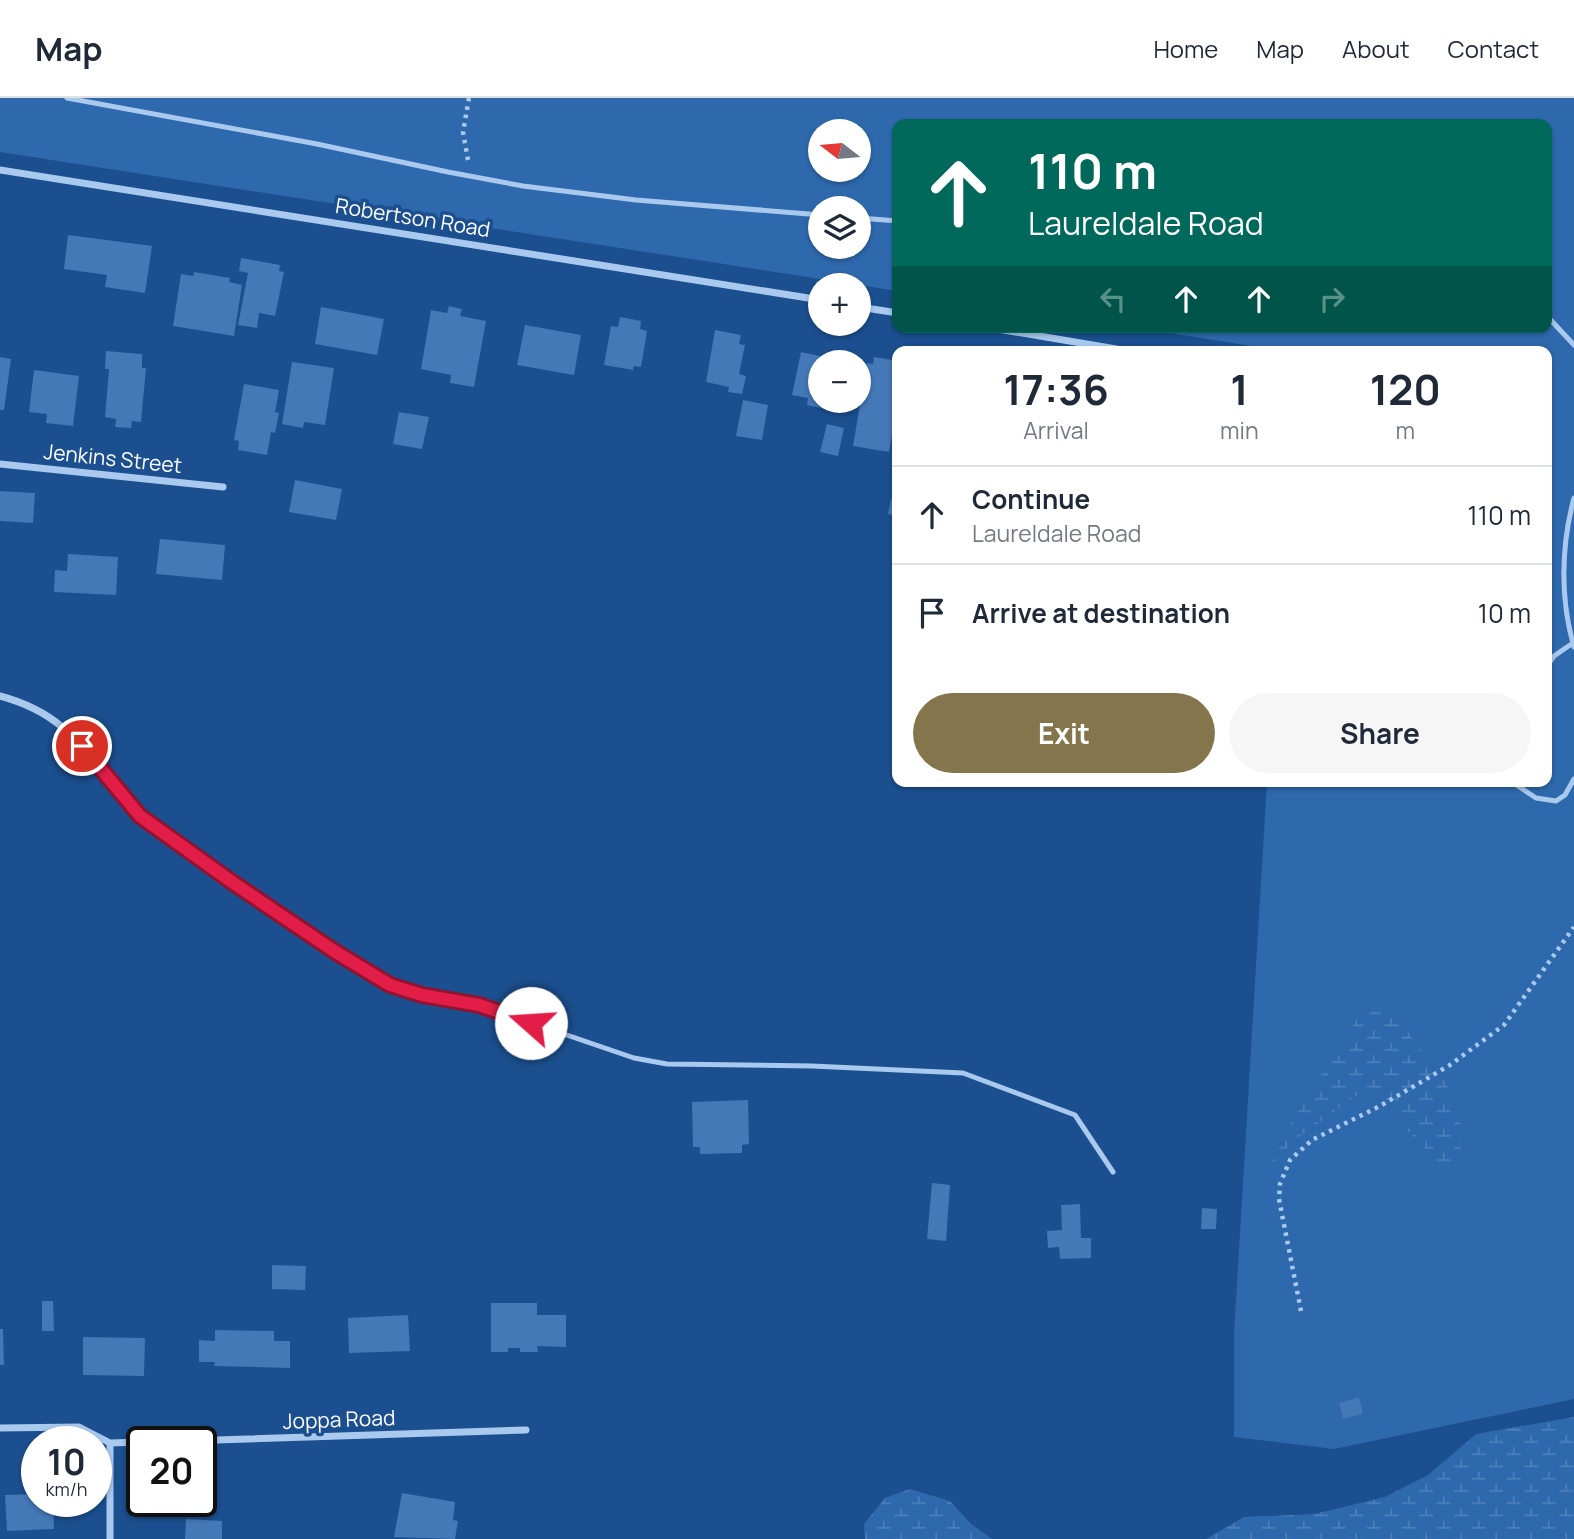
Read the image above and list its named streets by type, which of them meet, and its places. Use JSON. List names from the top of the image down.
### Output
{
  "streets": {
    "street": ["Robertson Road", "Jenkins Street", "Joppa Road"]
  },
  "north": "left",
  "page": {
    "header": "Map",
    "nav": [
      "Home",
      "Map",
      "About",
      "Contact"
    ],
    "map_buttons": ["+", "−"],
    "turn": ["110 m", "Laureldale Road"],
    "eta": [
      "17:36",
      "Arrival",
      "1",
      "min",
      "120",
      "m"
    ],
    "list": [
      {
        "name": "Continue",
        "note": "Laureldale Road",
        "value": "110 m"
      },
      {
        "name": "Arrive at destination",
        "value": "10 m"
      }
    ],
    "buttons": ["Exit", "Share"],
    "speed": "10 km/h",
    "limit": "20"
  }
}
